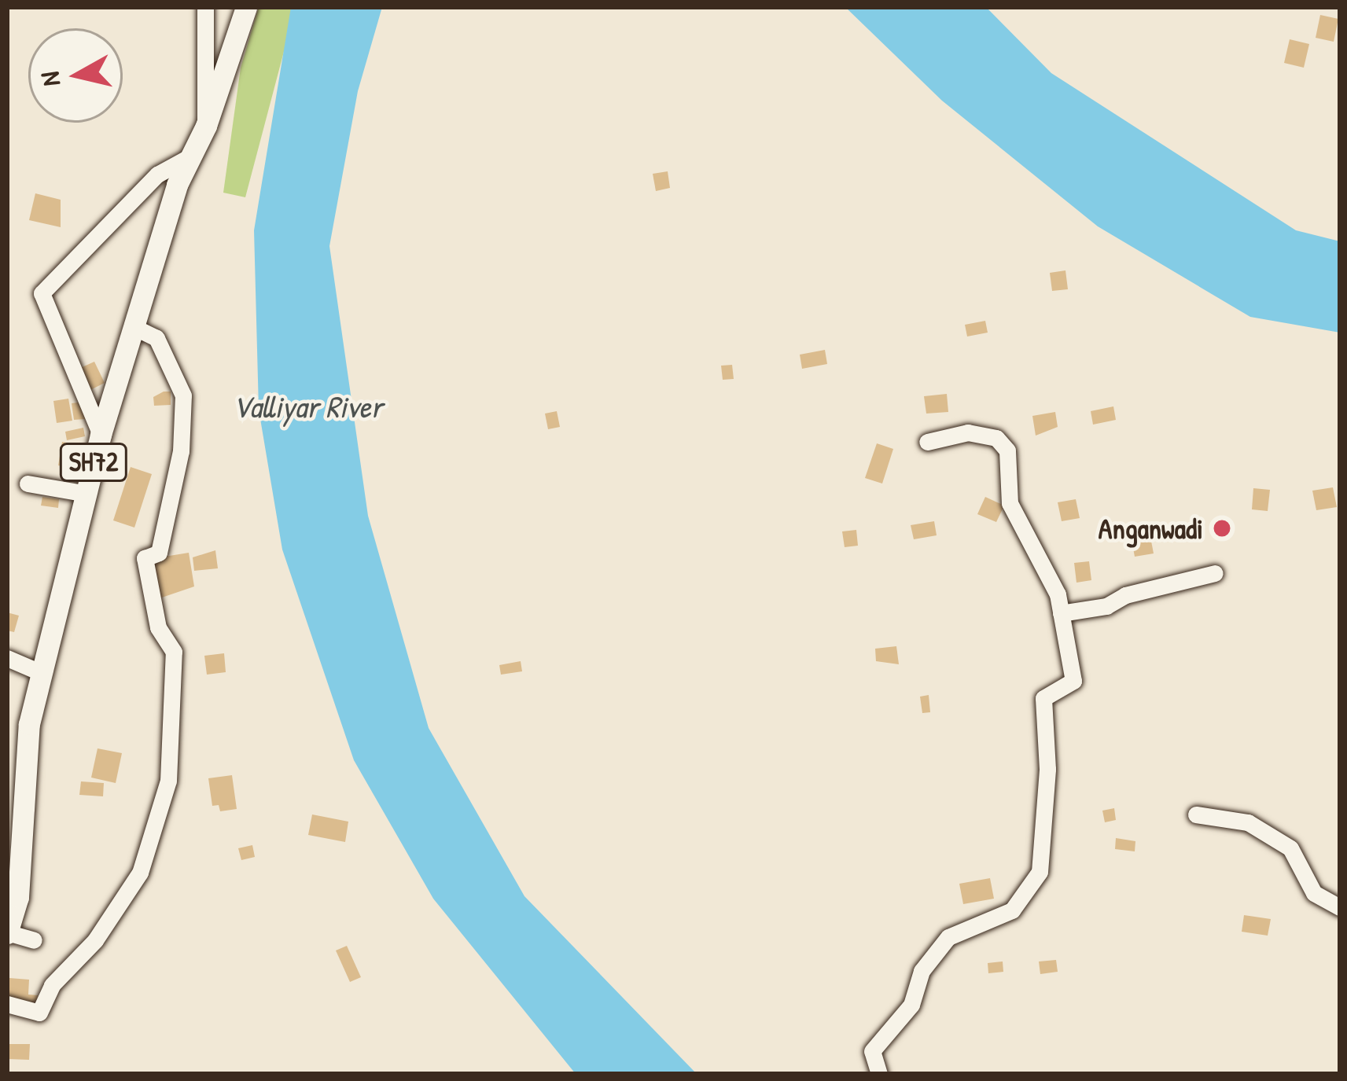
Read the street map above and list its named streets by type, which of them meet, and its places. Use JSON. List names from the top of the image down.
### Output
{
  "streets": {
    "main road": ["SH72"]
  },
  "water": ["Valliyar River"],
  "places": ["Anganwadi"],
  "north": "left"
}
